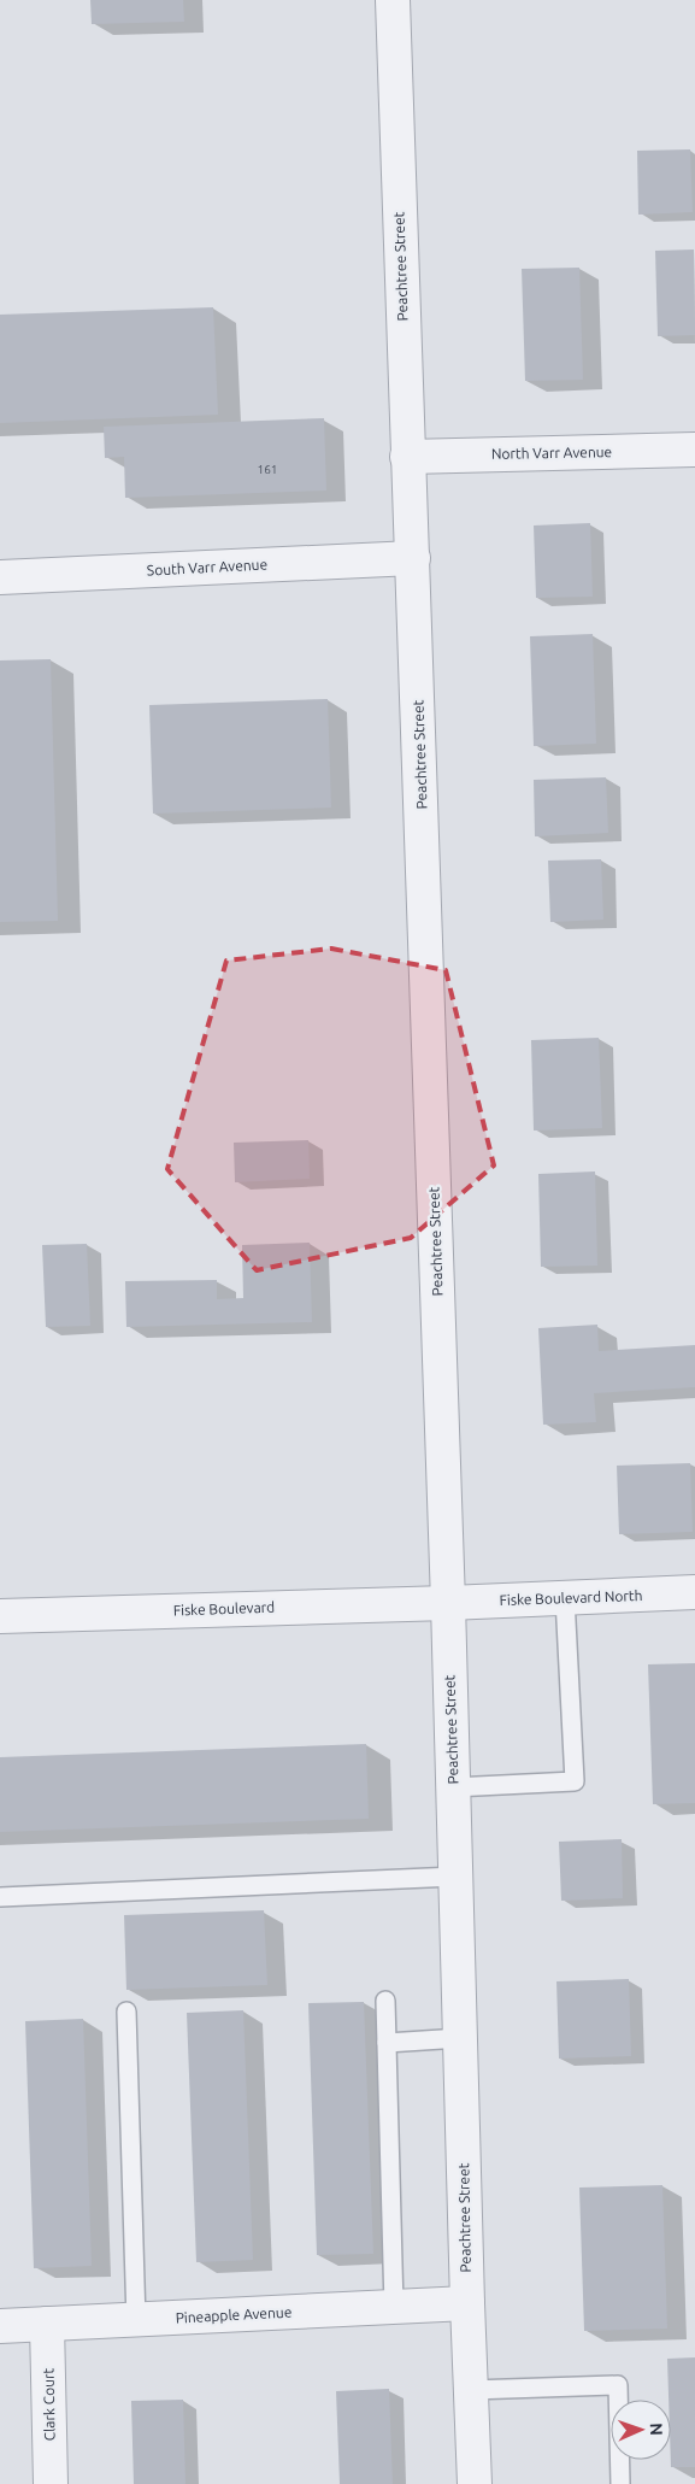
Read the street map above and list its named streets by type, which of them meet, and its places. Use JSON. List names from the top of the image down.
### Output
{
  "streets": {
    "street": [
      "Peachtree Street",
      "North Varr Avenue",
      "South Varr Avenue",
      "Fiske Boulevard North",
      "Fiske Boulevard",
      "Pineapple Avenue",
      "Clark Court"
    ]
  },
  "crossings": [
    ["Peachtree Street", "North Varr Avenue"],
    ["Peachtree Street", "South Varr Avenue"],
    ["Peachtree Street", "Fiske Boulevard North"],
    ["Peachtree Street", "Fiske Boulevard"],
    ["Peachtree Street", "Pineapple Avenue"],
    ["Fiske Boulevard North", "Fiske Boulevard"],
    ["Pineapple Avenue", "Clark Court"]
  ],
  "house_numbers": ["161"],
  "north": "right"
}
